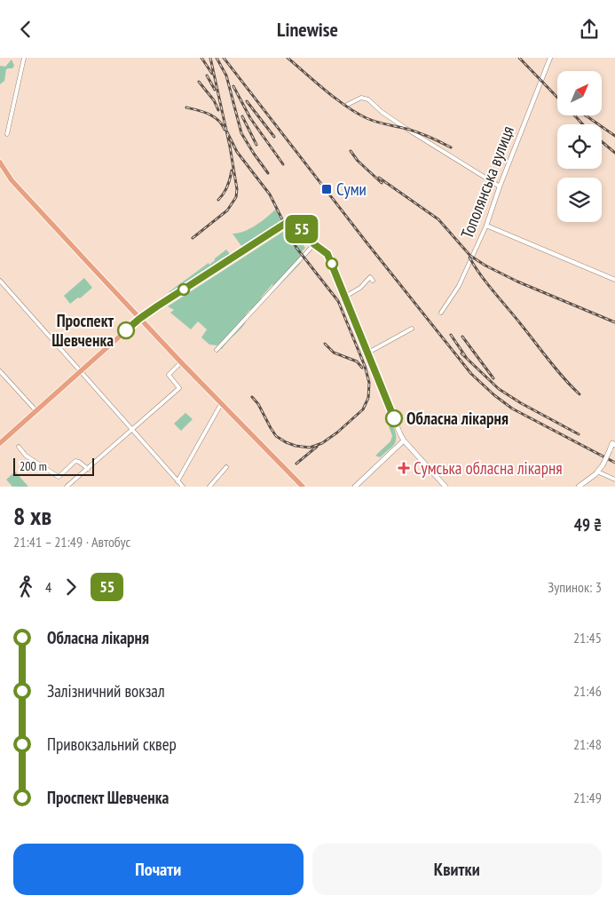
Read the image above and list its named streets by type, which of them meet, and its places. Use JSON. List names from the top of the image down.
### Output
{
  "streets": {
    "street": ["Тополянська вулиця"]
  },
  "places": {
    "transit": ["Суми"],
    "other": ["Проспект Шевченка", "Обласна лікарня"],
    "health": ["Сумська обласна лікарня"]
  },
  "lines": ["bus line 55"],
  "scale_bar": "200 m",
  "north": "top right",
  "page": {
    "header": "Linewise",
    "on_map": "55",
    "scale": "200 m",
    "heading": ["8 хв", "21:41 – 21:49 · Автобус", "49 ₴"],
    "legs": ["4", "55", "Зупинок: 3"],
    "list": [
      {
        "name": "Обласна лікарня",
        "value": "21:45"
      },
      {
        "name": "Залізничний вокзал",
        "value": "21:46"
      },
      {
        "name": "Привокзальний сквер",
        "value": "21:48"
      },
      {
        "name": "Проспект Шевченка",
        "value": "21:49"
      }
    ],
    "buttons": ["Почати", "Квитки"]
  }
}
